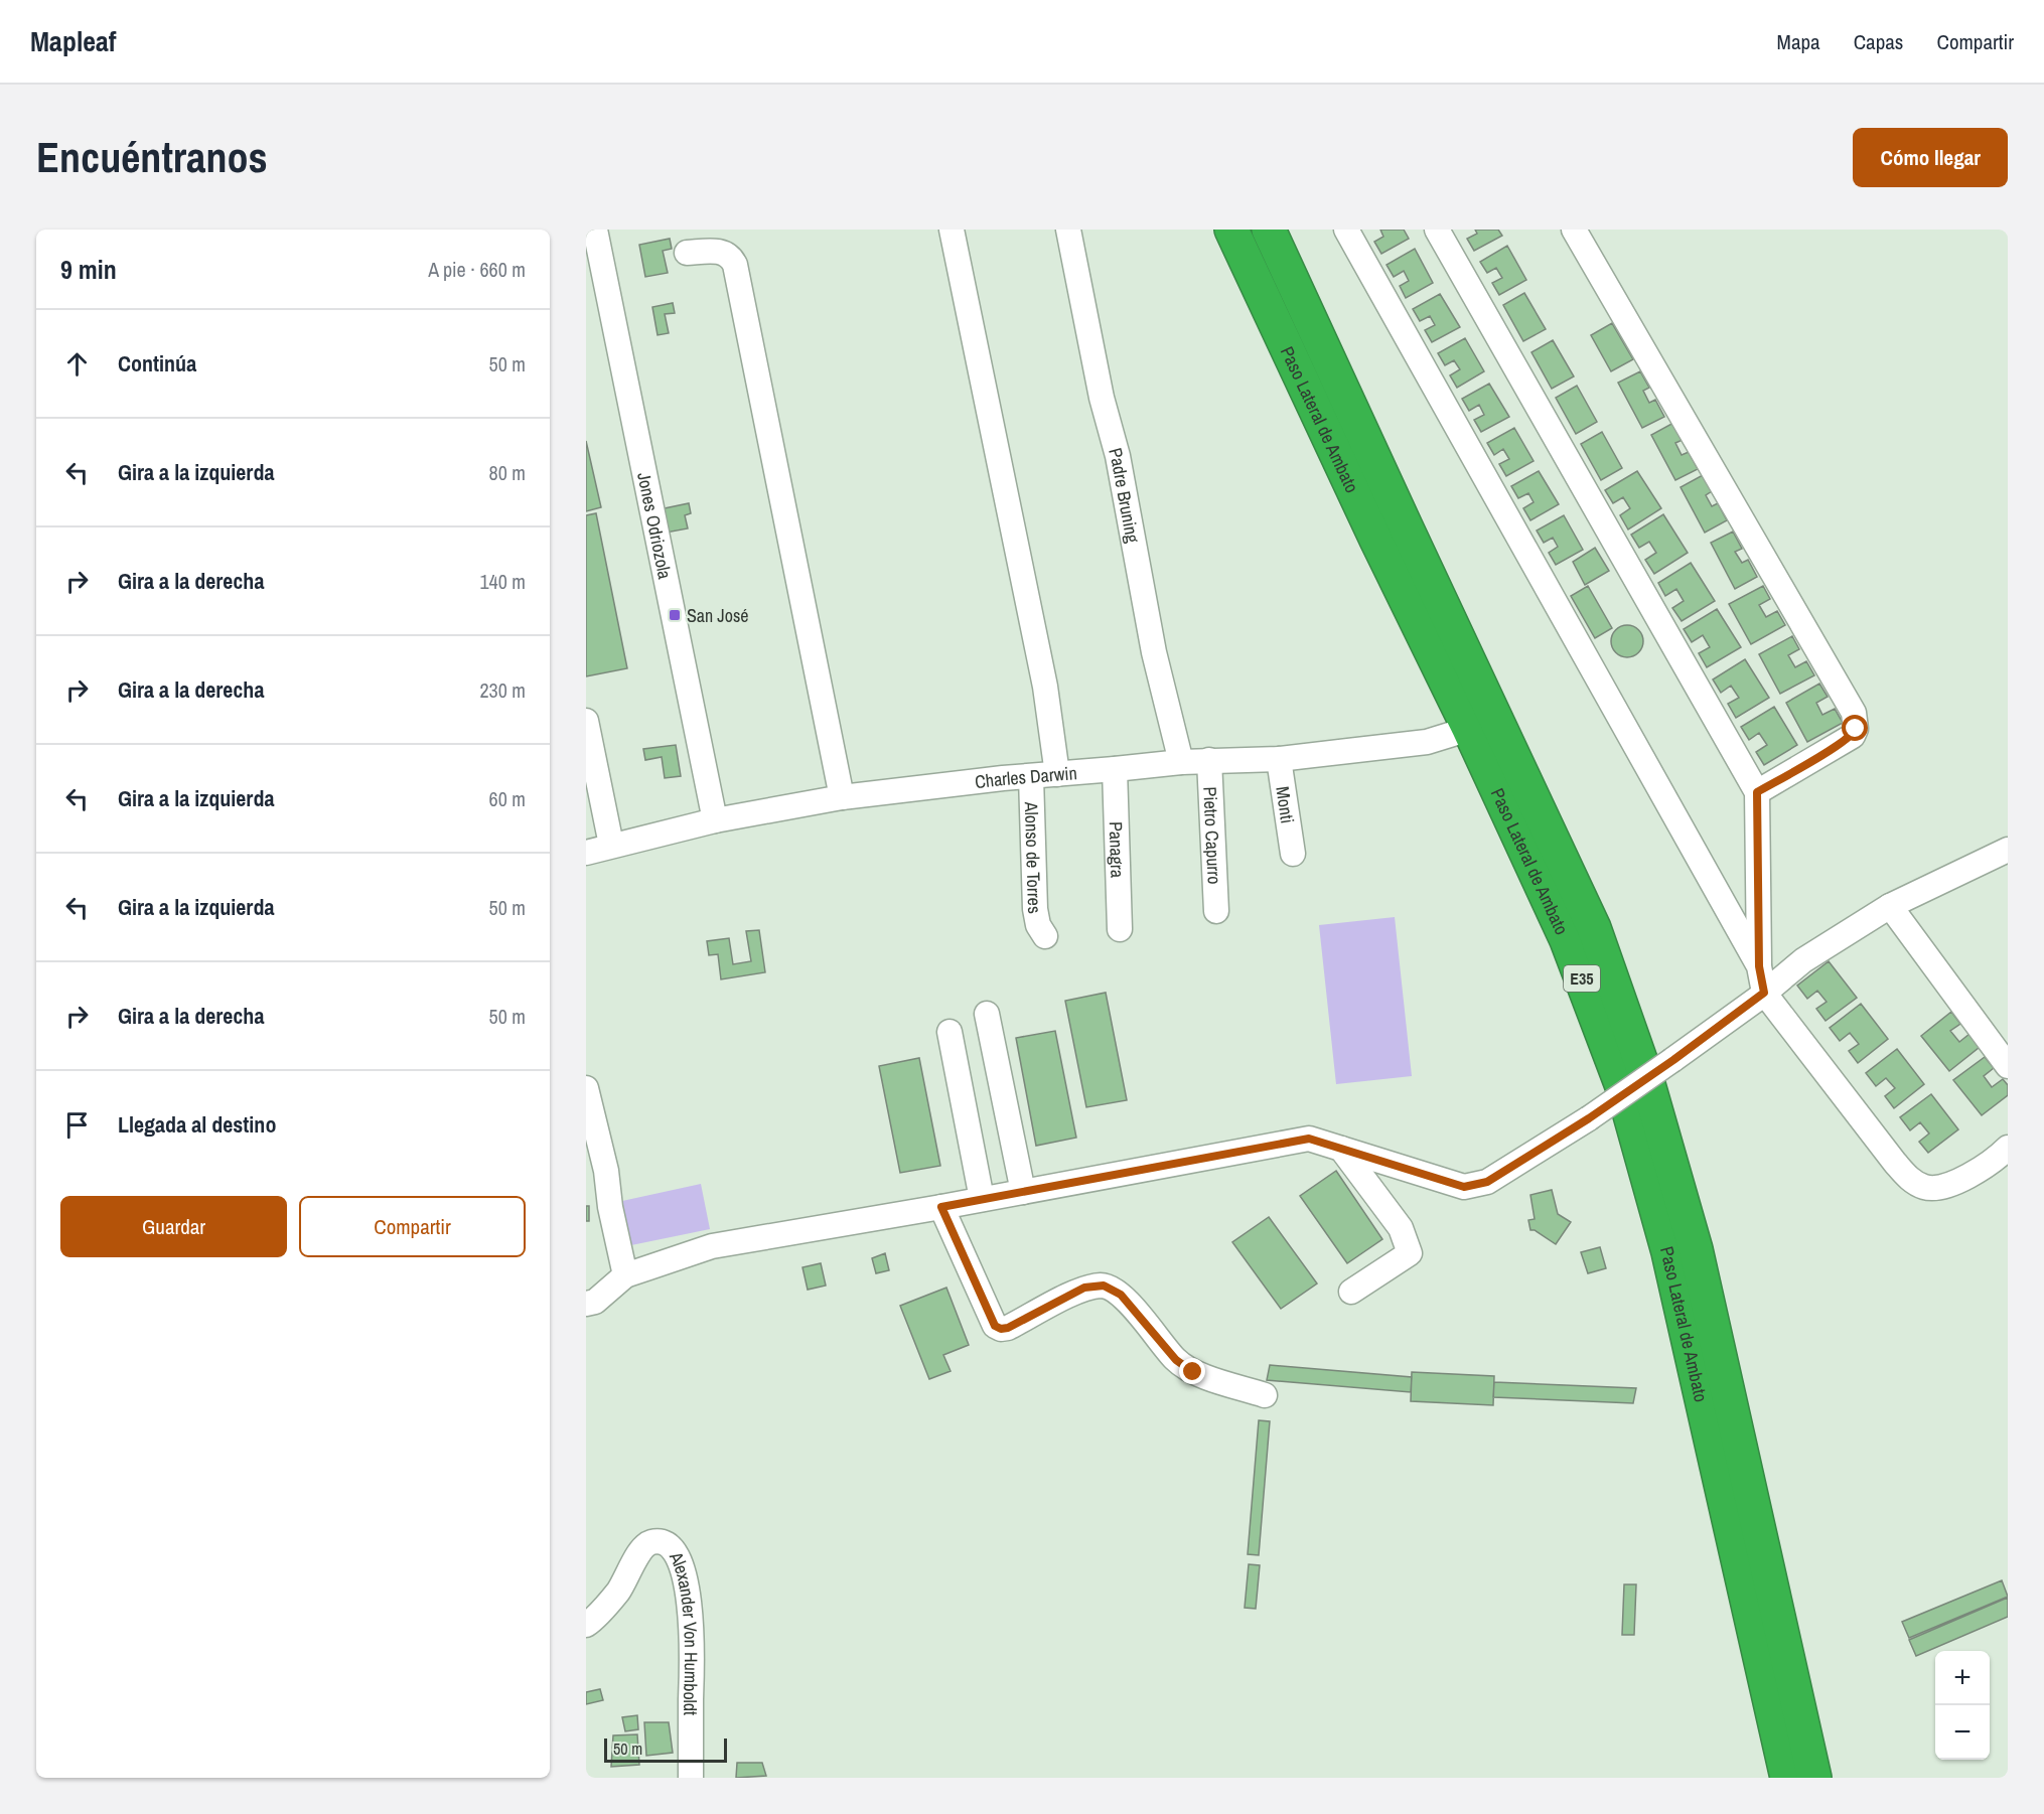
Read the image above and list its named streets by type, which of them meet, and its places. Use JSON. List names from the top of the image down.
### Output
{
  "streets": {
    "highway": ["Paso Lateral de Ambato", "E35"],
    "street": [
      "Padre Bruning",
      "Jones Odriozola",
      "Charles Darwin",
      "Monti",
      "Pietro Capurro",
      "Panagra",
      "Alonso de Torres",
      "Alexander Von Humboldt"
    ]
  },
  "crossings": [
    ["Paso Lateral de Ambato", "Charles Darwin"],
    ["Padre Bruning", "Charles Darwin"],
    ["Jones Odriozola", "Charles Darwin"],
    ["Charles Darwin", "Monti"],
    ["Charles Darwin", "Pietro Capurro"],
    ["Charles Darwin", "Panagra"],
    ["Charles Darwin", "Alonso de Torres"]
  ],
  "places": {
    "transit": ["San José"]
  },
  "scale_bar": "50 m",
  "page": {
    "header": "Mapleaf",
    "nav": ["Mapa", "Capas", "Compartir"],
    "buttons": [
      "Cómo llegar",
      ["Guardar", "Compartir"]
    ],
    "title": "Encuéntranos",
    "heading": ["9 min", "A pie · 660 m"],
    "list": [
      ["Continúa", "50 m"],
      ["Gira a la izquierda", "80 m"],
      ["Gira a la derecha", "140 m"],
      ["Gira a la derecha", "230 m"],
      ["Gira a la izquierda", "60 m"],
      ["Gira a la izquierda", "50 m"],
      ["Gira a la derecha", "50 m"],
      "Llegada al destino"
    ],
    "map_buttons": ["+", "−"],
    "scale": "50 m"
  }
}
